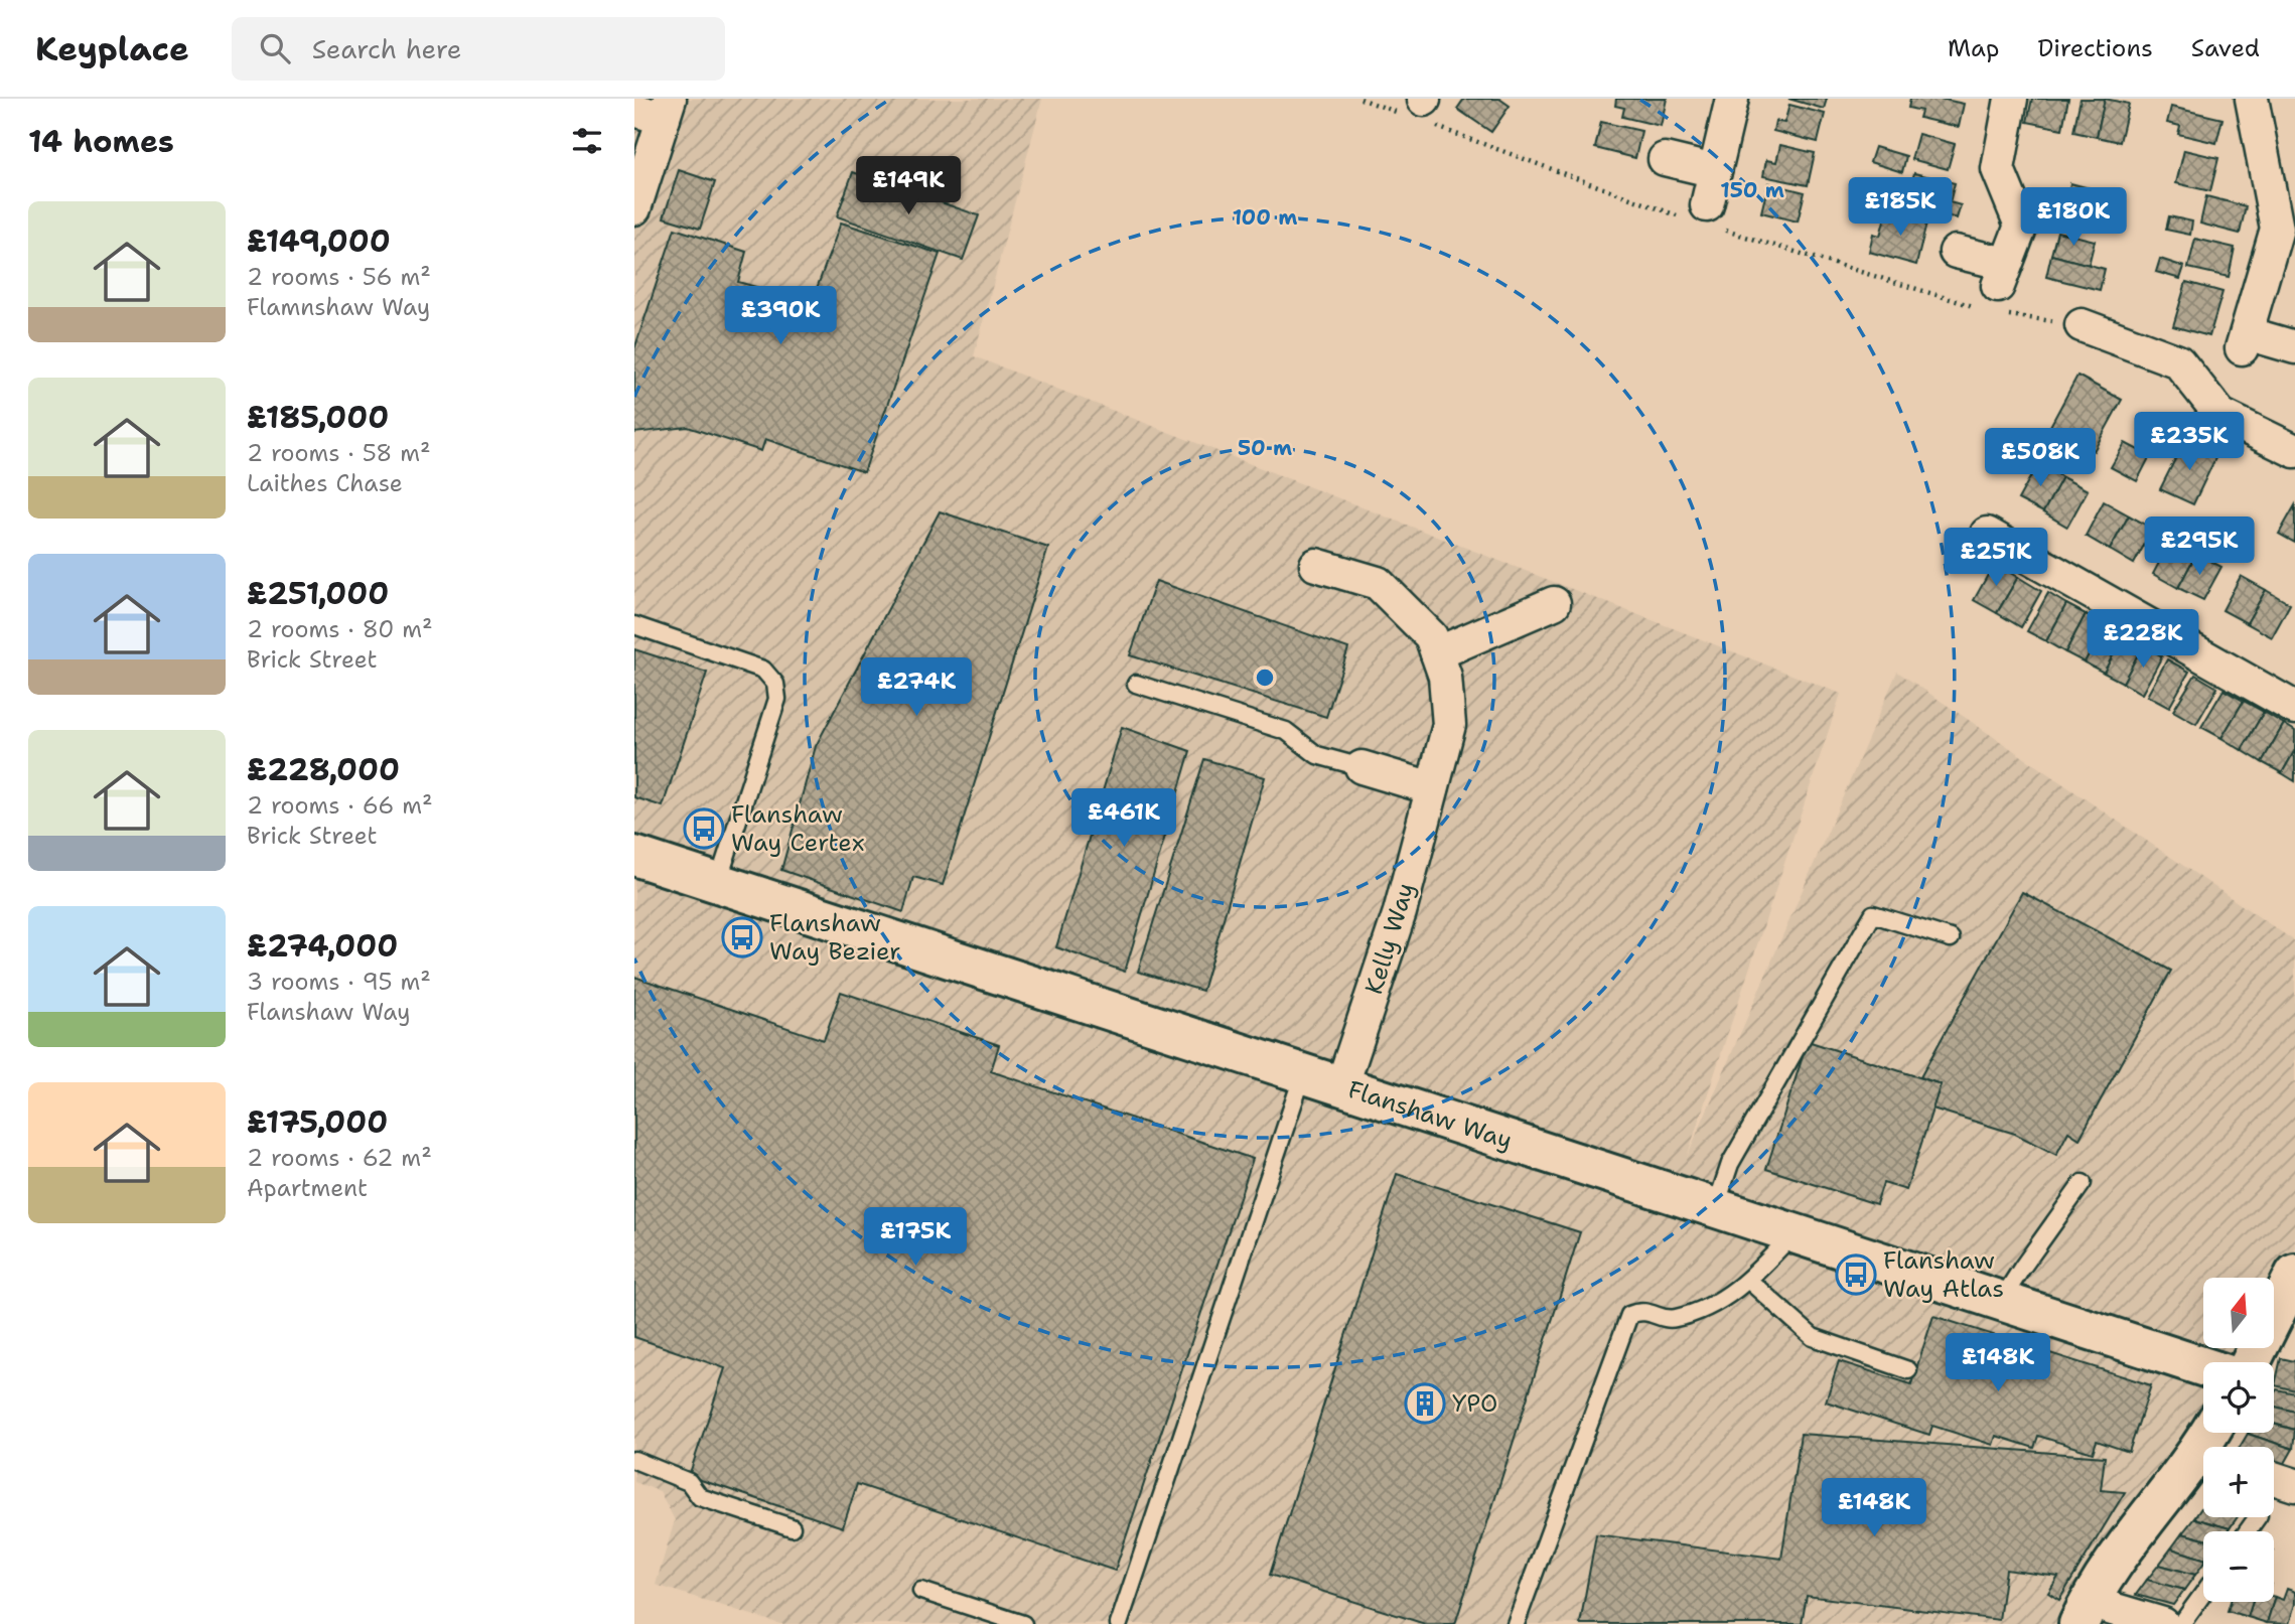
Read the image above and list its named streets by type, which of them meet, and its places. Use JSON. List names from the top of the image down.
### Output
{
  "streets": {
    "street": ["Kelly Way", "Flanshaw Way"]
  },
  "crossings": [
    ["Kelly Way", "Flanshaw Way"]
  ],
  "places": {
    "bus stop": ["Flanshaw Way Certex", "Flanshaw Way Bezier", "Flanshaw Way Atlas"],
    "building": ["YPO"]
  },
  "north": "top",
  "page": {
    "header": "Keyplace",
    "search": "Search here",
    "nav": ["Map", "Directions", "Saved"],
    "heading": "14 homes",
    "price": [
      "£149K",
      "£185K",
      "£180K",
      "£390K",
      "£235K",
      "£508K",
      "£295K",
      "£251K",
      "£228K",
      "£274K",
      "£461K",
      "£175K",
      "£148K",
      "£148K"
    ],
    "list": [
      {
        "name": "£149,000",
        "note": "2 rooms · 56 m² · Flamnshaw Way"
      },
      {
        "name": "£185,000",
        "note": "2 rooms · 58 m² · Laithes Chase"
      },
      {
        "name": "£251,000",
        "note": "2 rooms · 80 m² · Brick Street"
      },
      {
        "name": "£228,000",
        "note": "2 rooms · 66 m² · Brick Street"
      },
      {
        "name": "£274,000",
        "note": "3 rooms · 95 m² · Flanshaw Way"
      },
      {
        "name": "£175,000",
        "note": "2 rooms · 62 m² · Apartment"
      }
    ],
    "map_buttons": ["+", "−"]
  },
  "rings": ["150 m", "100 m", "50 m"]
}
